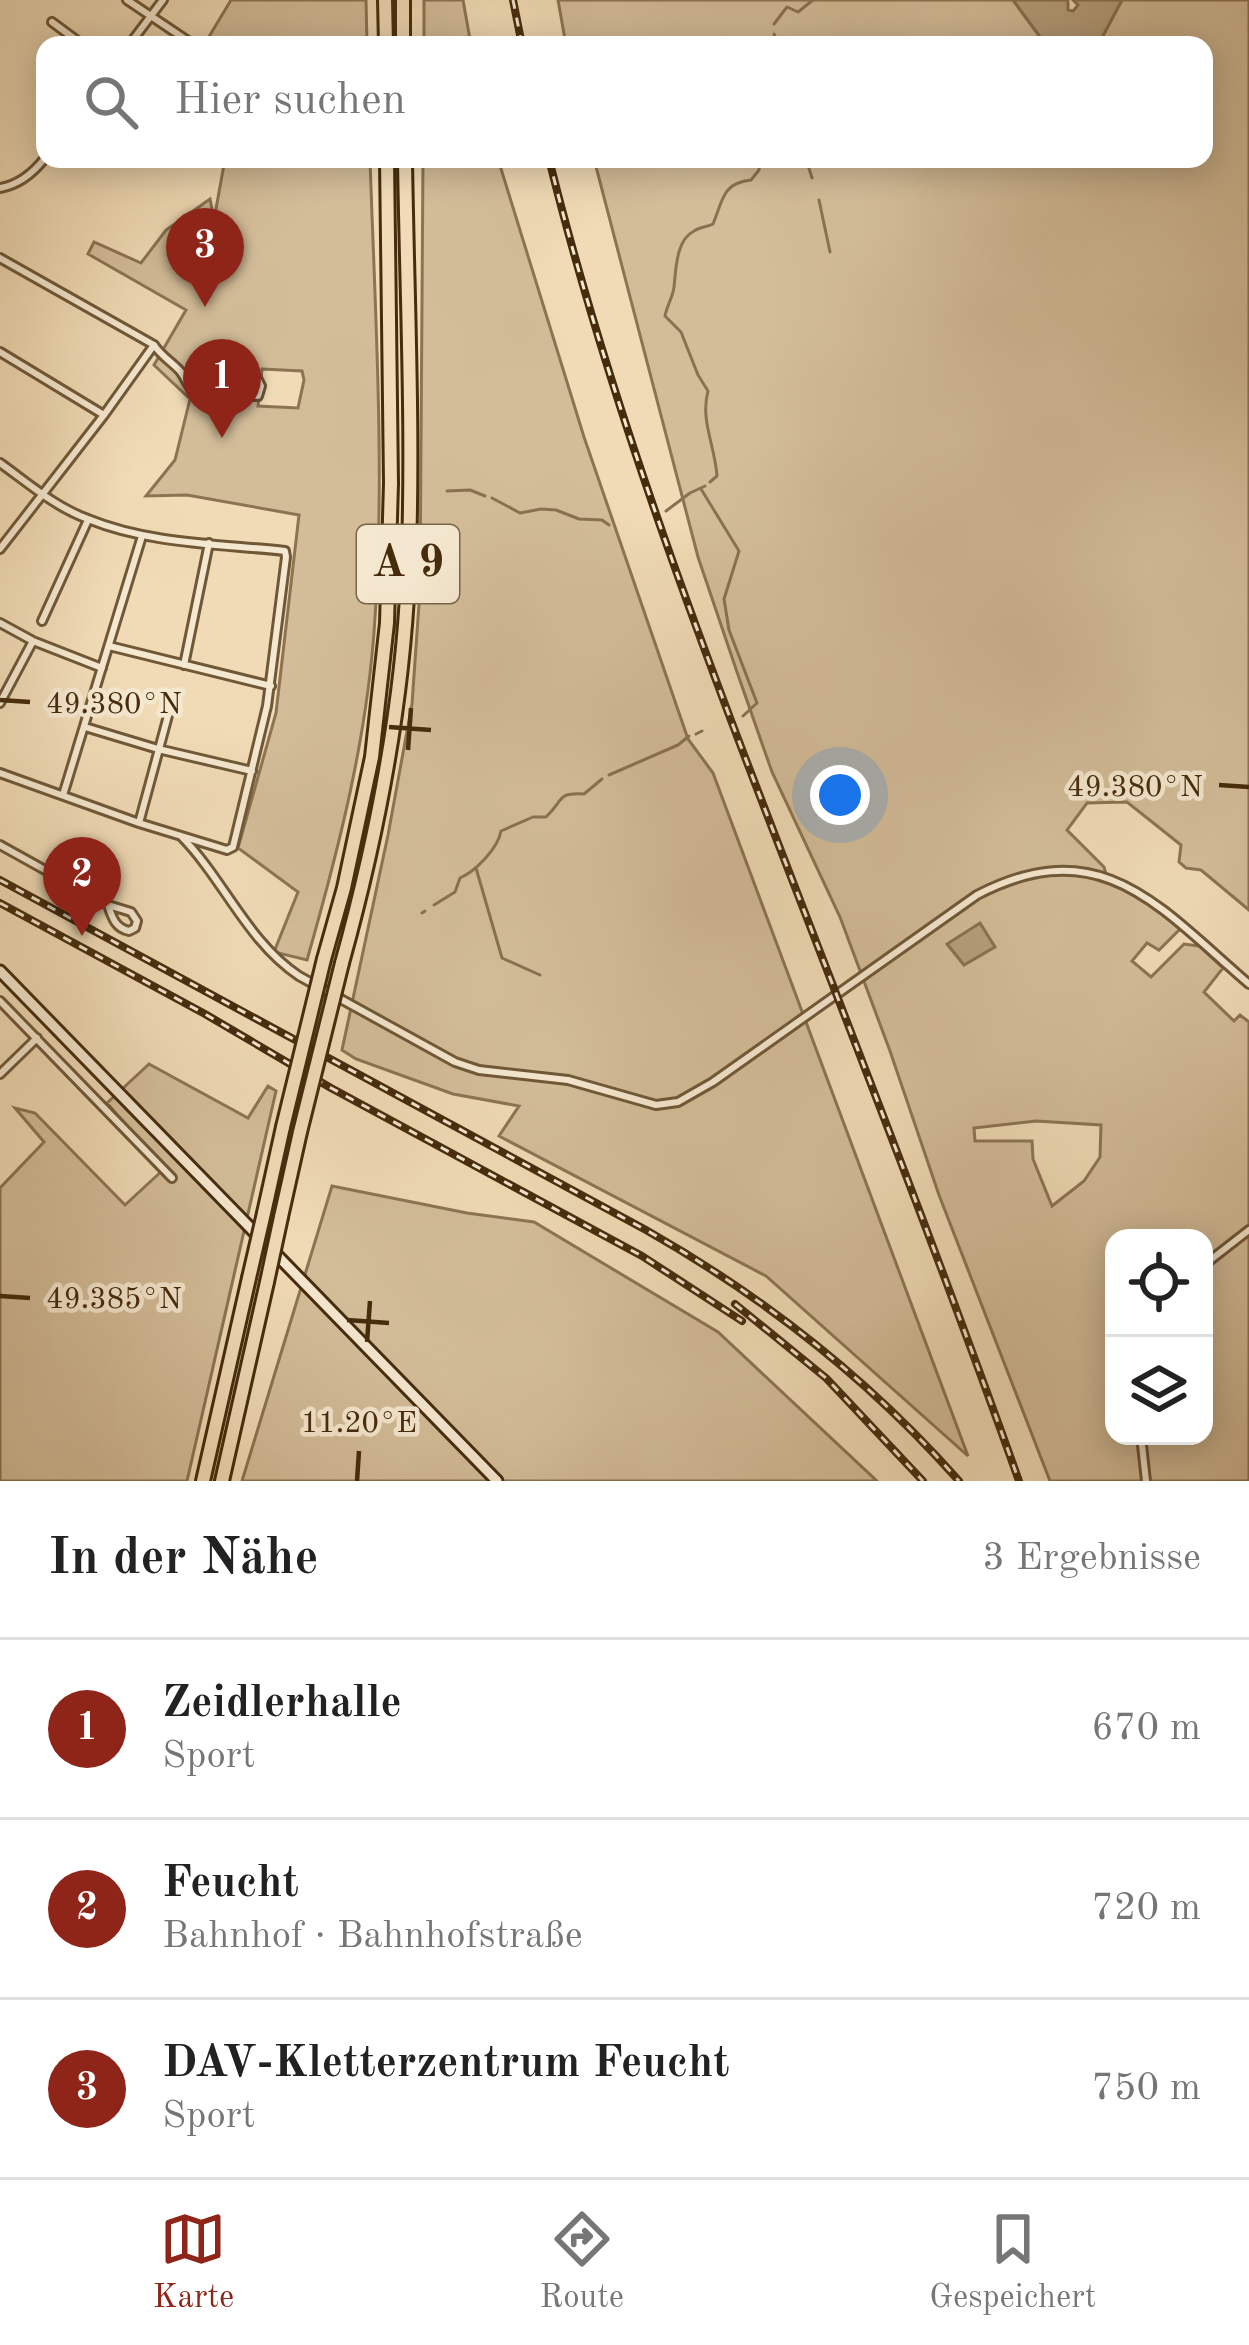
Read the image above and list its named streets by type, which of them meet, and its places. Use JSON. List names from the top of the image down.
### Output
{
  "streets": {
    "highway": ["A 9"]
  },
  "page": {
    "search": "Hier suchen",
    "pins": ["3", "1", "2"],
    "heading": ["In der Nähe", "3 Ergebnisse"],
    "list": [
      {
        "mark": "1",
        "name": "Zeidlerhalle",
        "note": "Sport",
        "value": "670 m"
      },
      {
        "mark": "2",
        "name": "Feucht",
        "note": "Bahnhof · Bahnhofstraße",
        "value": "720 m"
      },
      {
        "mark": "3",
        "name": "DAV-Kletterzentrum Feucht",
        "note": "Sport",
        "value": "750 m"
      }
    ],
    "nav": ["Karte", "Route", "Gespeichert"]
  },
  "coordinates": ["49.380°N", "49.385°N", "11.20°E"]
}
